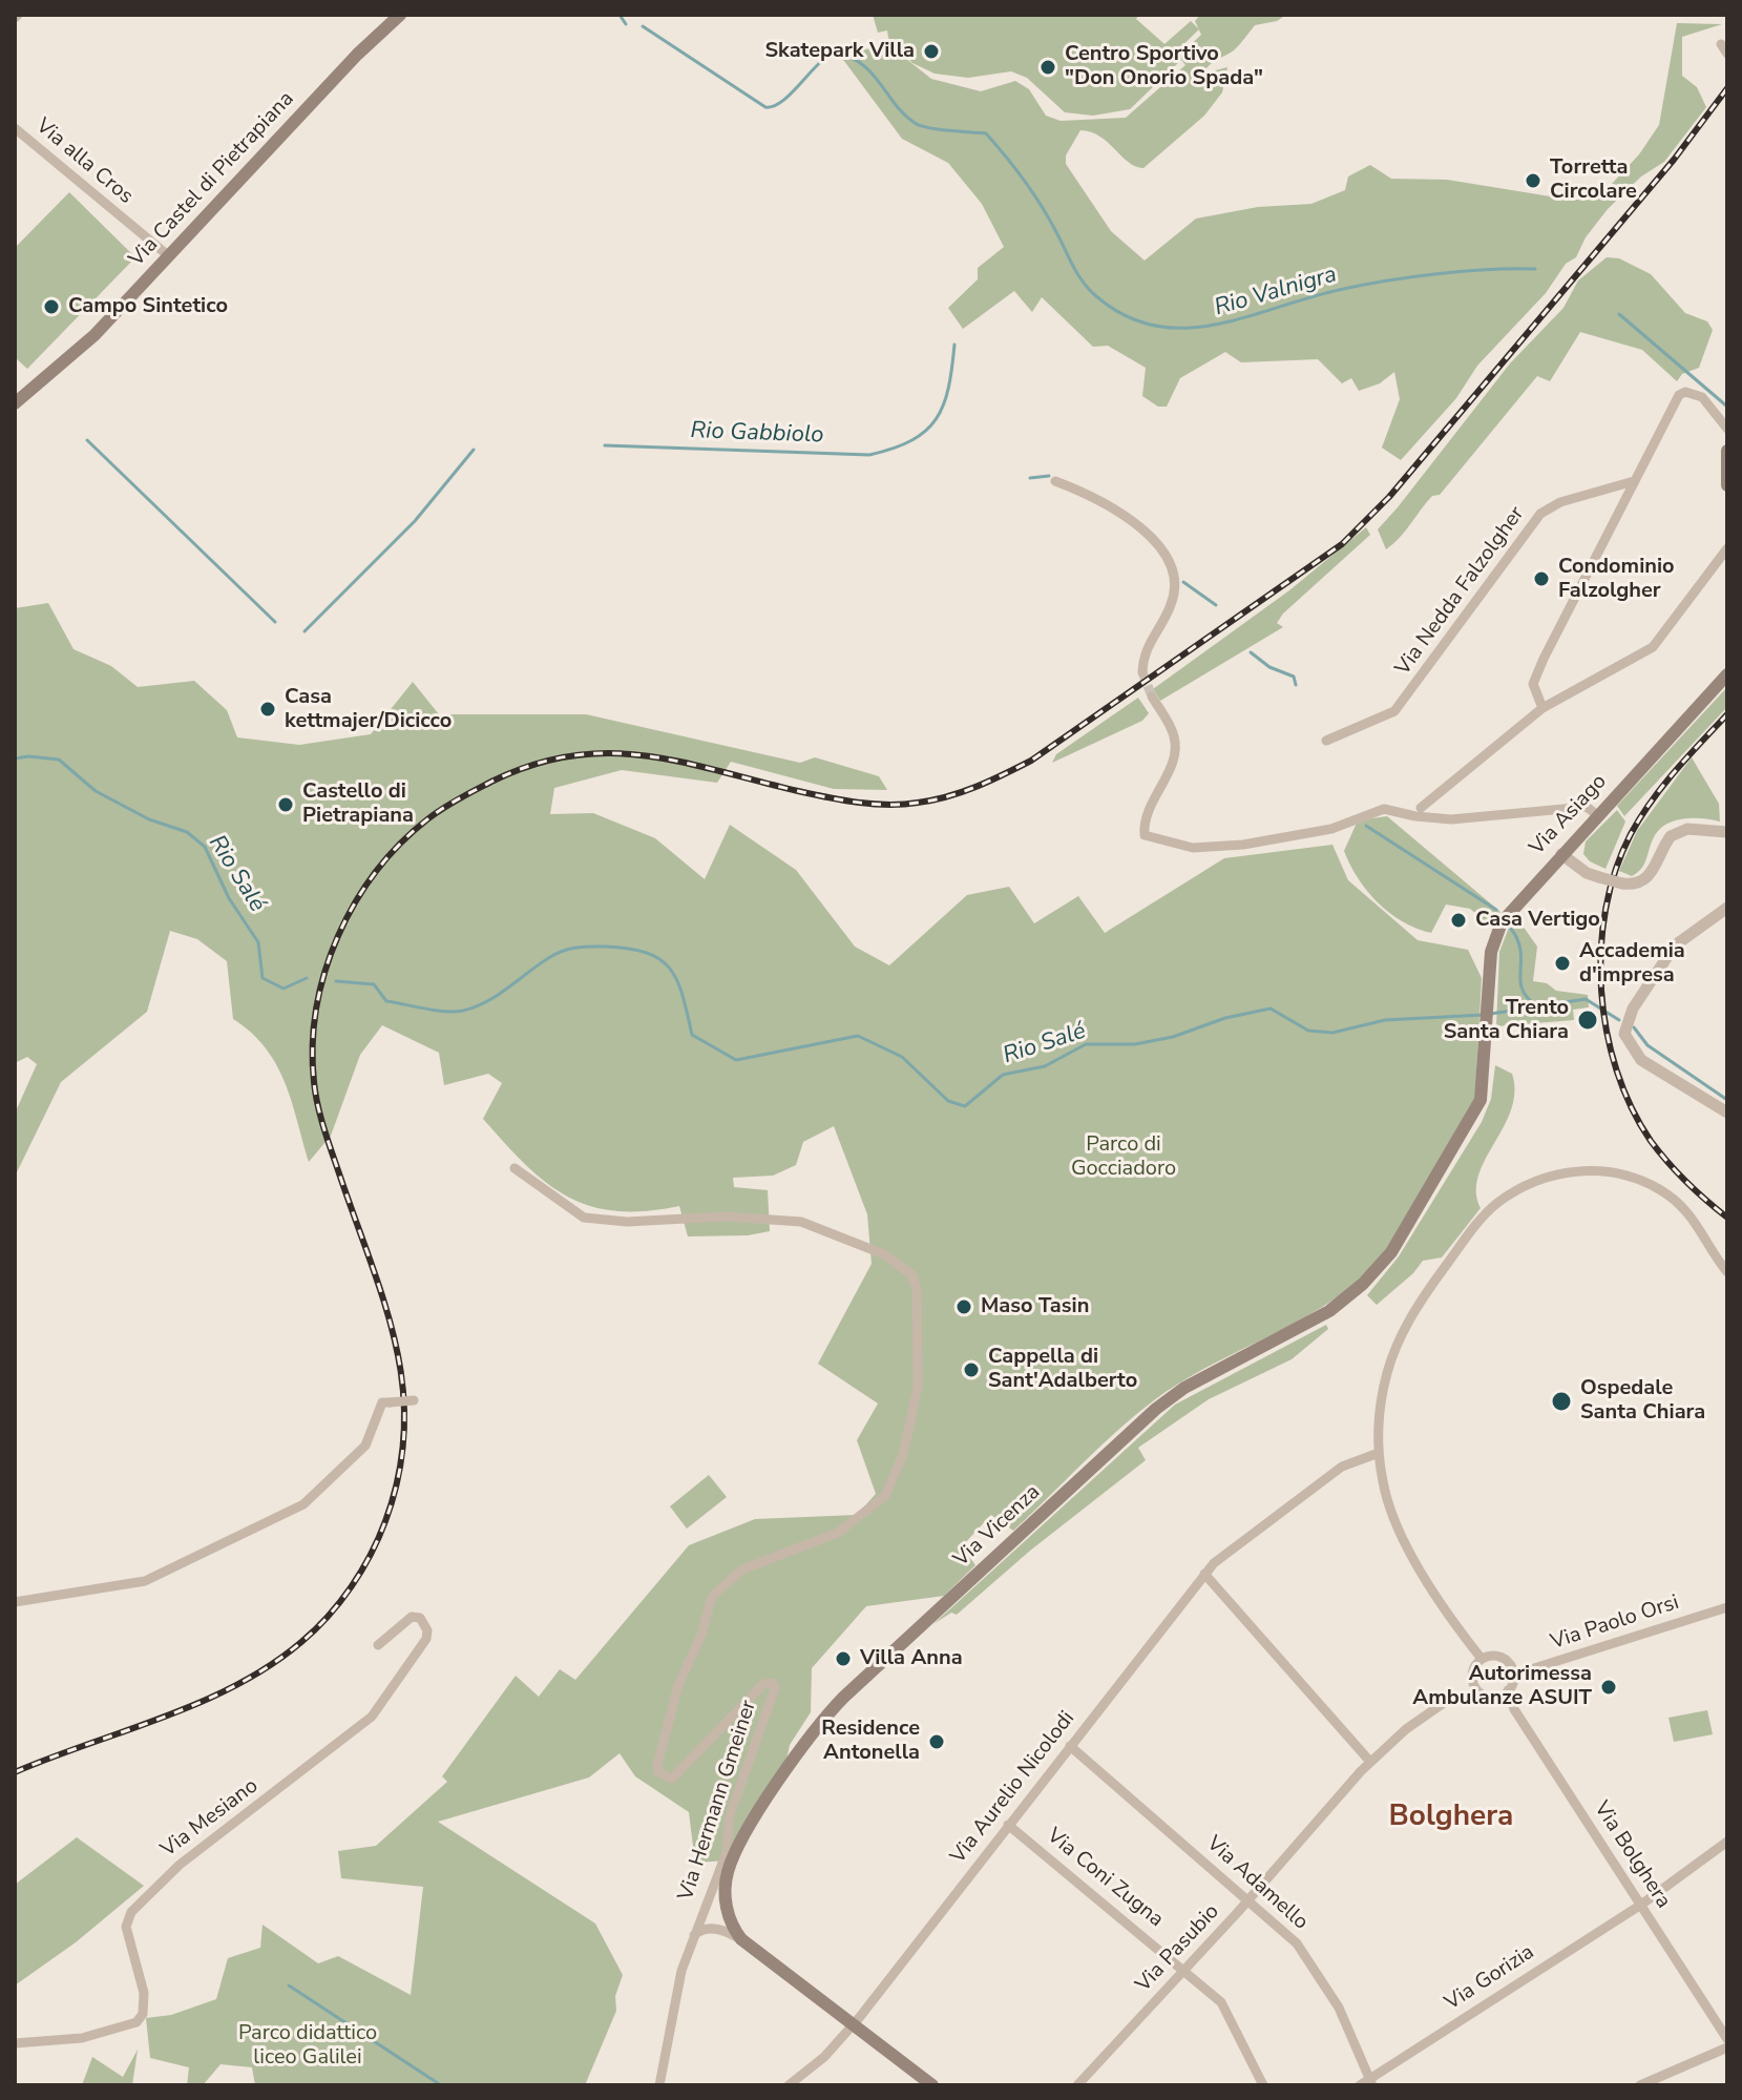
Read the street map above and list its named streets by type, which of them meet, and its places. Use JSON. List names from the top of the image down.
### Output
{
  "streets": {
    "main road": ["Via Castel di Pietrapiana", "Via Asiago", "Via Vicenza"],
    "street": [
      "Via alla Cros",
      "Via Nedda Falzolgher",
      "Via Paolo Orsi",
      "Via Aurelio Nicolodi",
      "Via Hermann Gmeiner",
      "Via Mesiano",
      "Via Bolghera",
      "Via Coni Zugna",
      "Via Adamello",
      "Via Pasubio",
      "Via Gorizia"
    ]
  },
  "crossings": [
    ["Via alla Cros", "Via Castel di Pietrapiana"],
    ["Via Asiago", "Via Vicenza"],
    ["Via Paolo Orsi", "Via Bolghera"],
    ["Via Paolo Orsi", "Via Pasubio"],
    ["Via Aurelio Nicolodi", "Via Coni Zugna"],
    ["Via Aurelio Nicolodi", "Via Adamello"],
    ["Via Bolghera", "Via Pasubio"],
    ["Via Bolghera", "Via Gorizia"],
    ["Via Coni Zugna", "Via Pasubio"],
    ["Via Adamello", "Via Pasubio"],
    ["Via Adamello", "Via Gorizia"]
  ],
  "districts": ["Bolghera"],
  "water": ["Rio Valnigra", "Rio Gabbiolo", "Rio Salé"],
  "parks": ["Parco di Gocciadoro", "Parco didattico liceo Galilei"],
  "places": [
    "Skatepark Villa",
    "Centro Sportivo \"Don Onorio Spada\"",
    "Torretta Circolare",
    "Campo Sintetico",
    "Condominio Falzolgher",
    "Casa kettmajer/Dicicco",
    "Castello di Pietrapiana",
    "Casa Vertigo",
    "Accademia d'impresa",
    "Trento Santa Chiara",
    "Maso Tasin",
    "Cappella di Sant'Adalberto",
    "Ospedale Santa Chiara",
    "Villa Anna",
    "Autorimessa Ambulanze ASUIT",
    "Residence Antonella"
  ]
}
